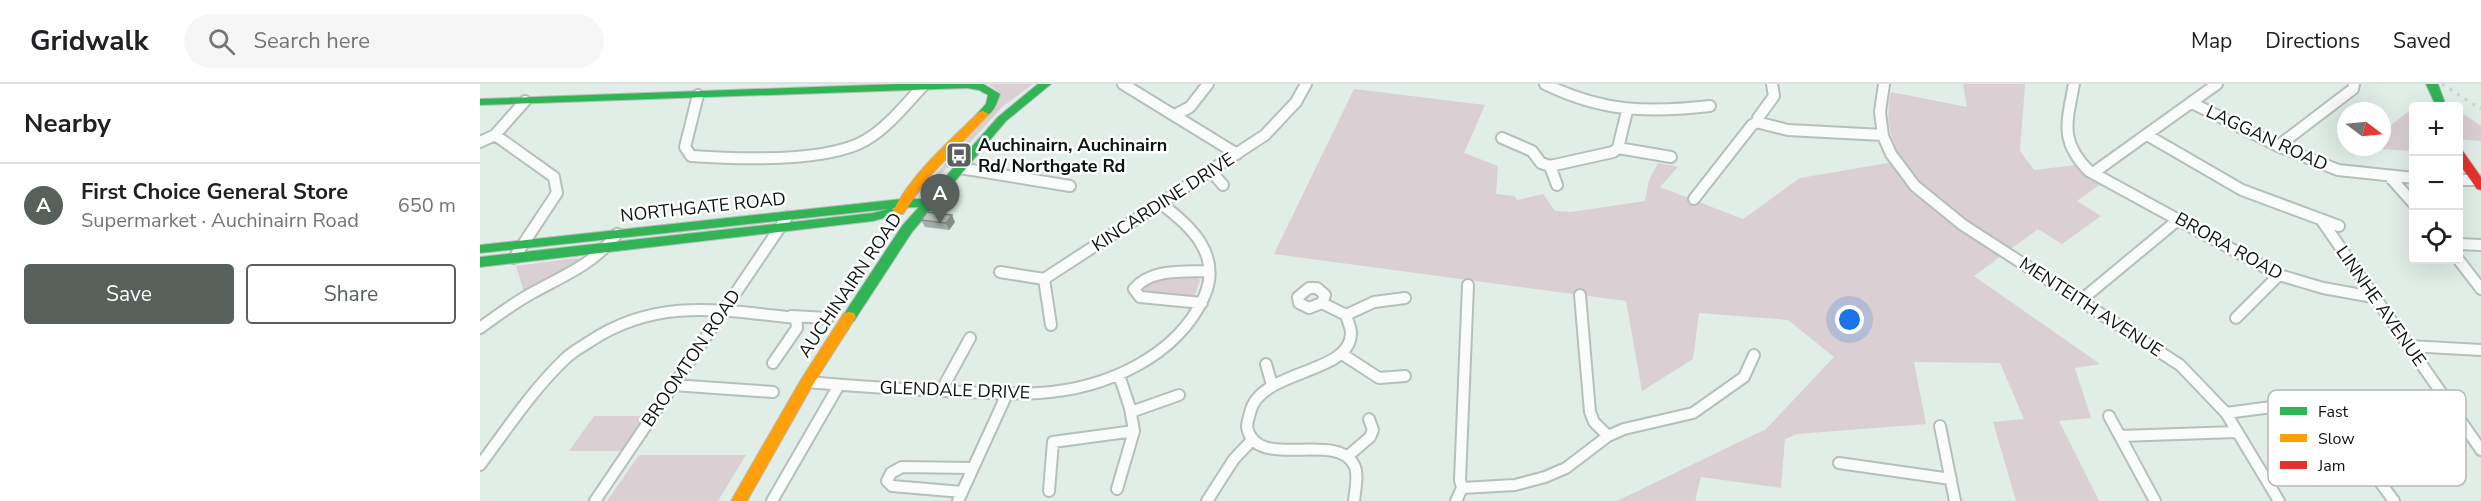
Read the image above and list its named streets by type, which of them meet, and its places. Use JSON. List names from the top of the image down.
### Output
{
  "streets": {
    "street": [
      "LAGGAN ROAD",
      "KINCARDINE DRIVE",
      "NORTHGATE ROAD",
      "BRORA ROAD",
      "AUCHINAIRN ROAD",
      "LINNHE AVENUE",
      "MENTEITH AVENUE",
      "BROOMTON ROAD",
      "GLENDALE DRIVE"
    ]
  },
  "crossings": [
    ["KINCARDINE DRIVE", "GLENDALE DRIVE"],
    ["NORTHGATE ROAD", "AUCHINAIRN ROAD"],
    ["NORTHGATE ROAD", "BROOMTON ROAD"],
    ["BRORA ROAD", "LINNHE AVENUE"],
    ["AUCHINAIRN ROAD", "GLENDALE DRIVE"]
  ],
  "places": {
    "bus stop": ["Auchinairn, Auchinairn Rd/ Northgate Rd"]
  },
  "legend": ["Fast", "Slow", "Jam"],
  "north": "right",
  "page": {
    "header": "Gridwalk",
    "search": "Search here",
    "nav": ["Map", "Directions", "Saved"],
    "heading": "Nearby",
    "map_buttons": ["+", "−"],
    "list": [
      {
        "mark": "A",
        "name": "First Choice General Store",
        "note": "Supermarket · Auchinairn Road",
        "value": "650 m"
      }
    ],
    "pins": "A",
    "buttons": ["Save", "Share"]
  }
}
